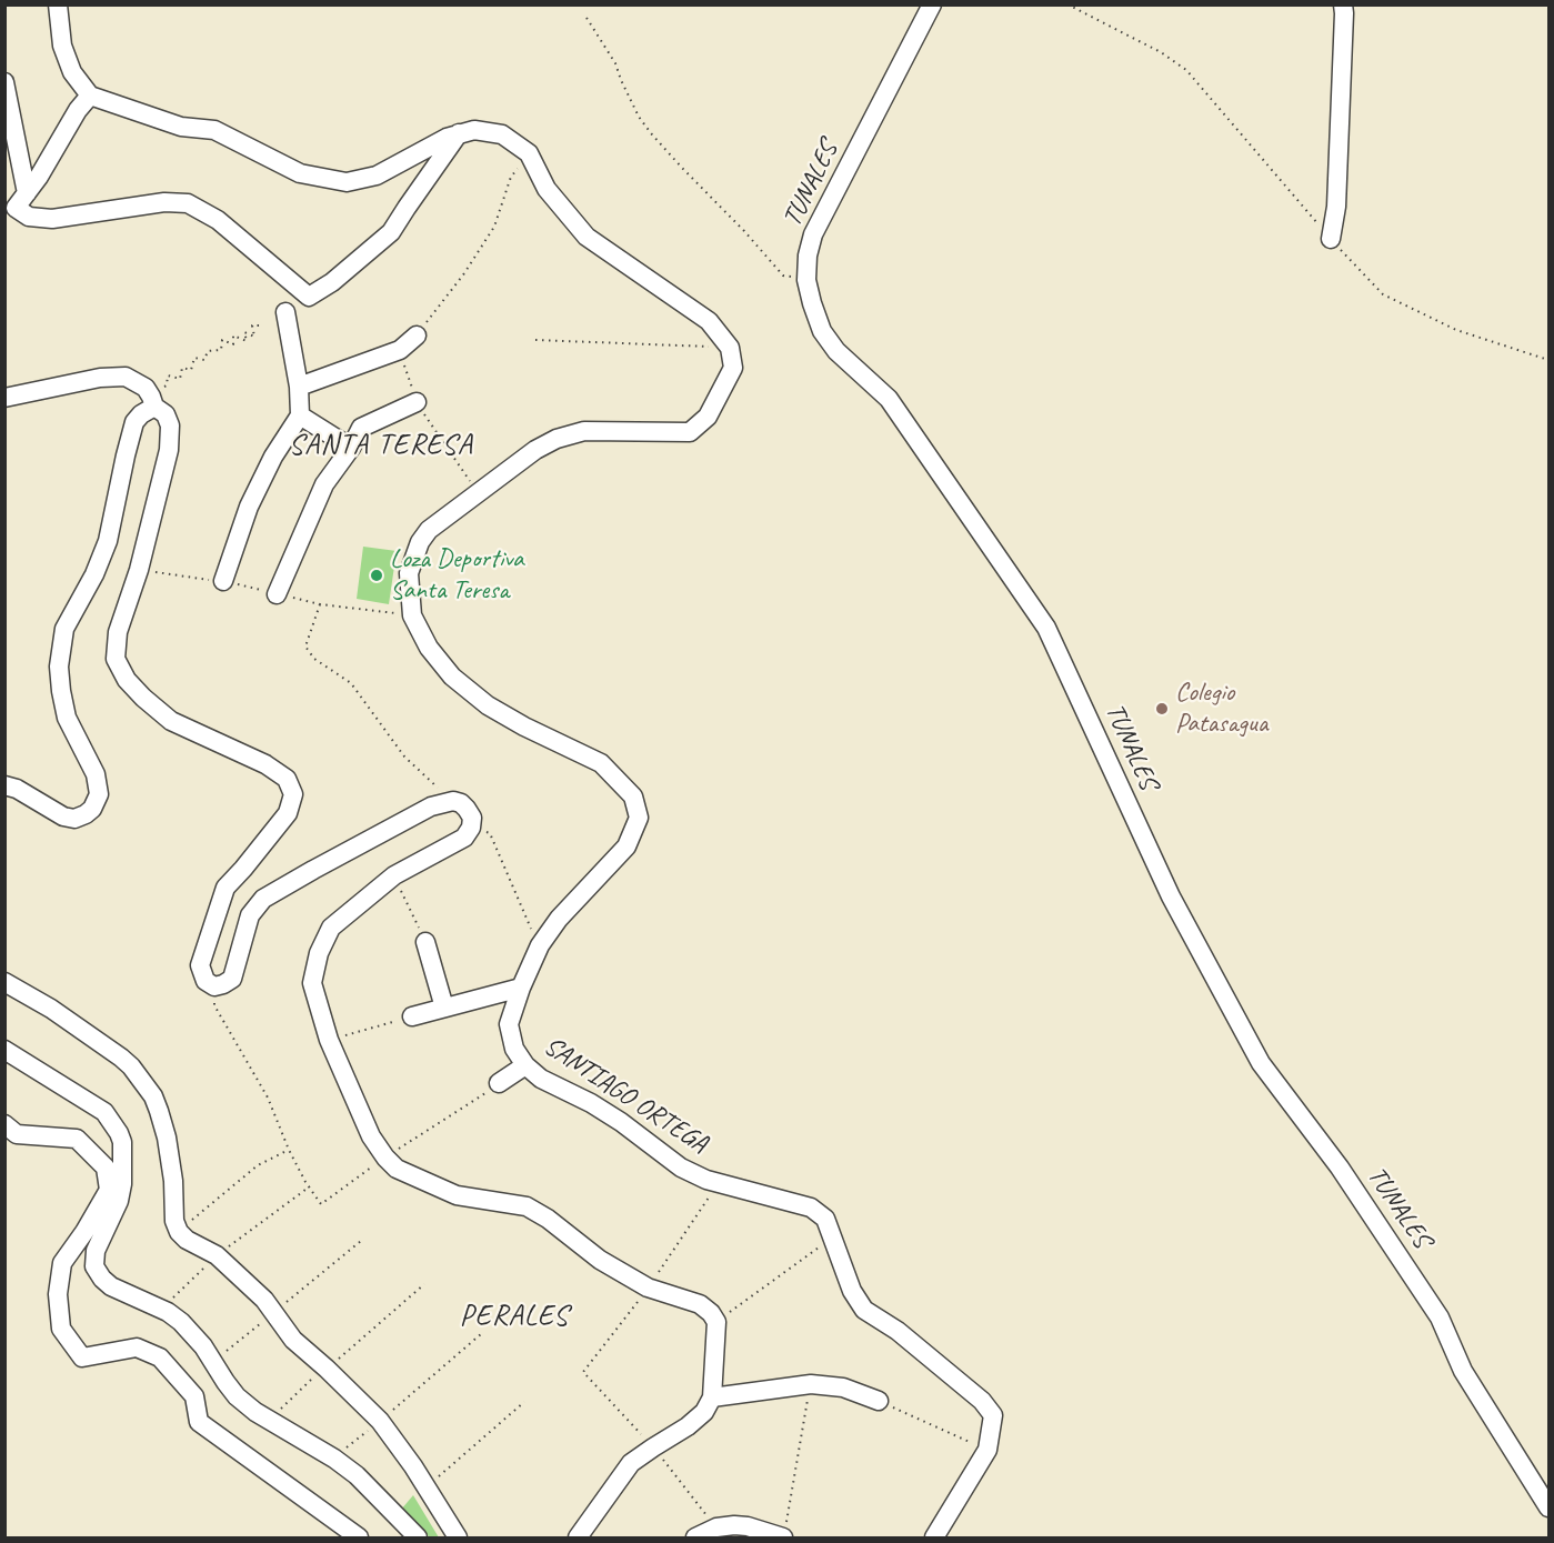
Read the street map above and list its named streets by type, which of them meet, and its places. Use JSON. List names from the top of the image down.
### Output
{
  "streets": {
    "street": ["TUNALES", "SANTIAGO ORTEGA"]
  },
  "districts": ["SANTA TERESA", "PERALES"],
  "places": ["Loza Deportiva Santa Teresa", "Colegio Patasagua"]
}
